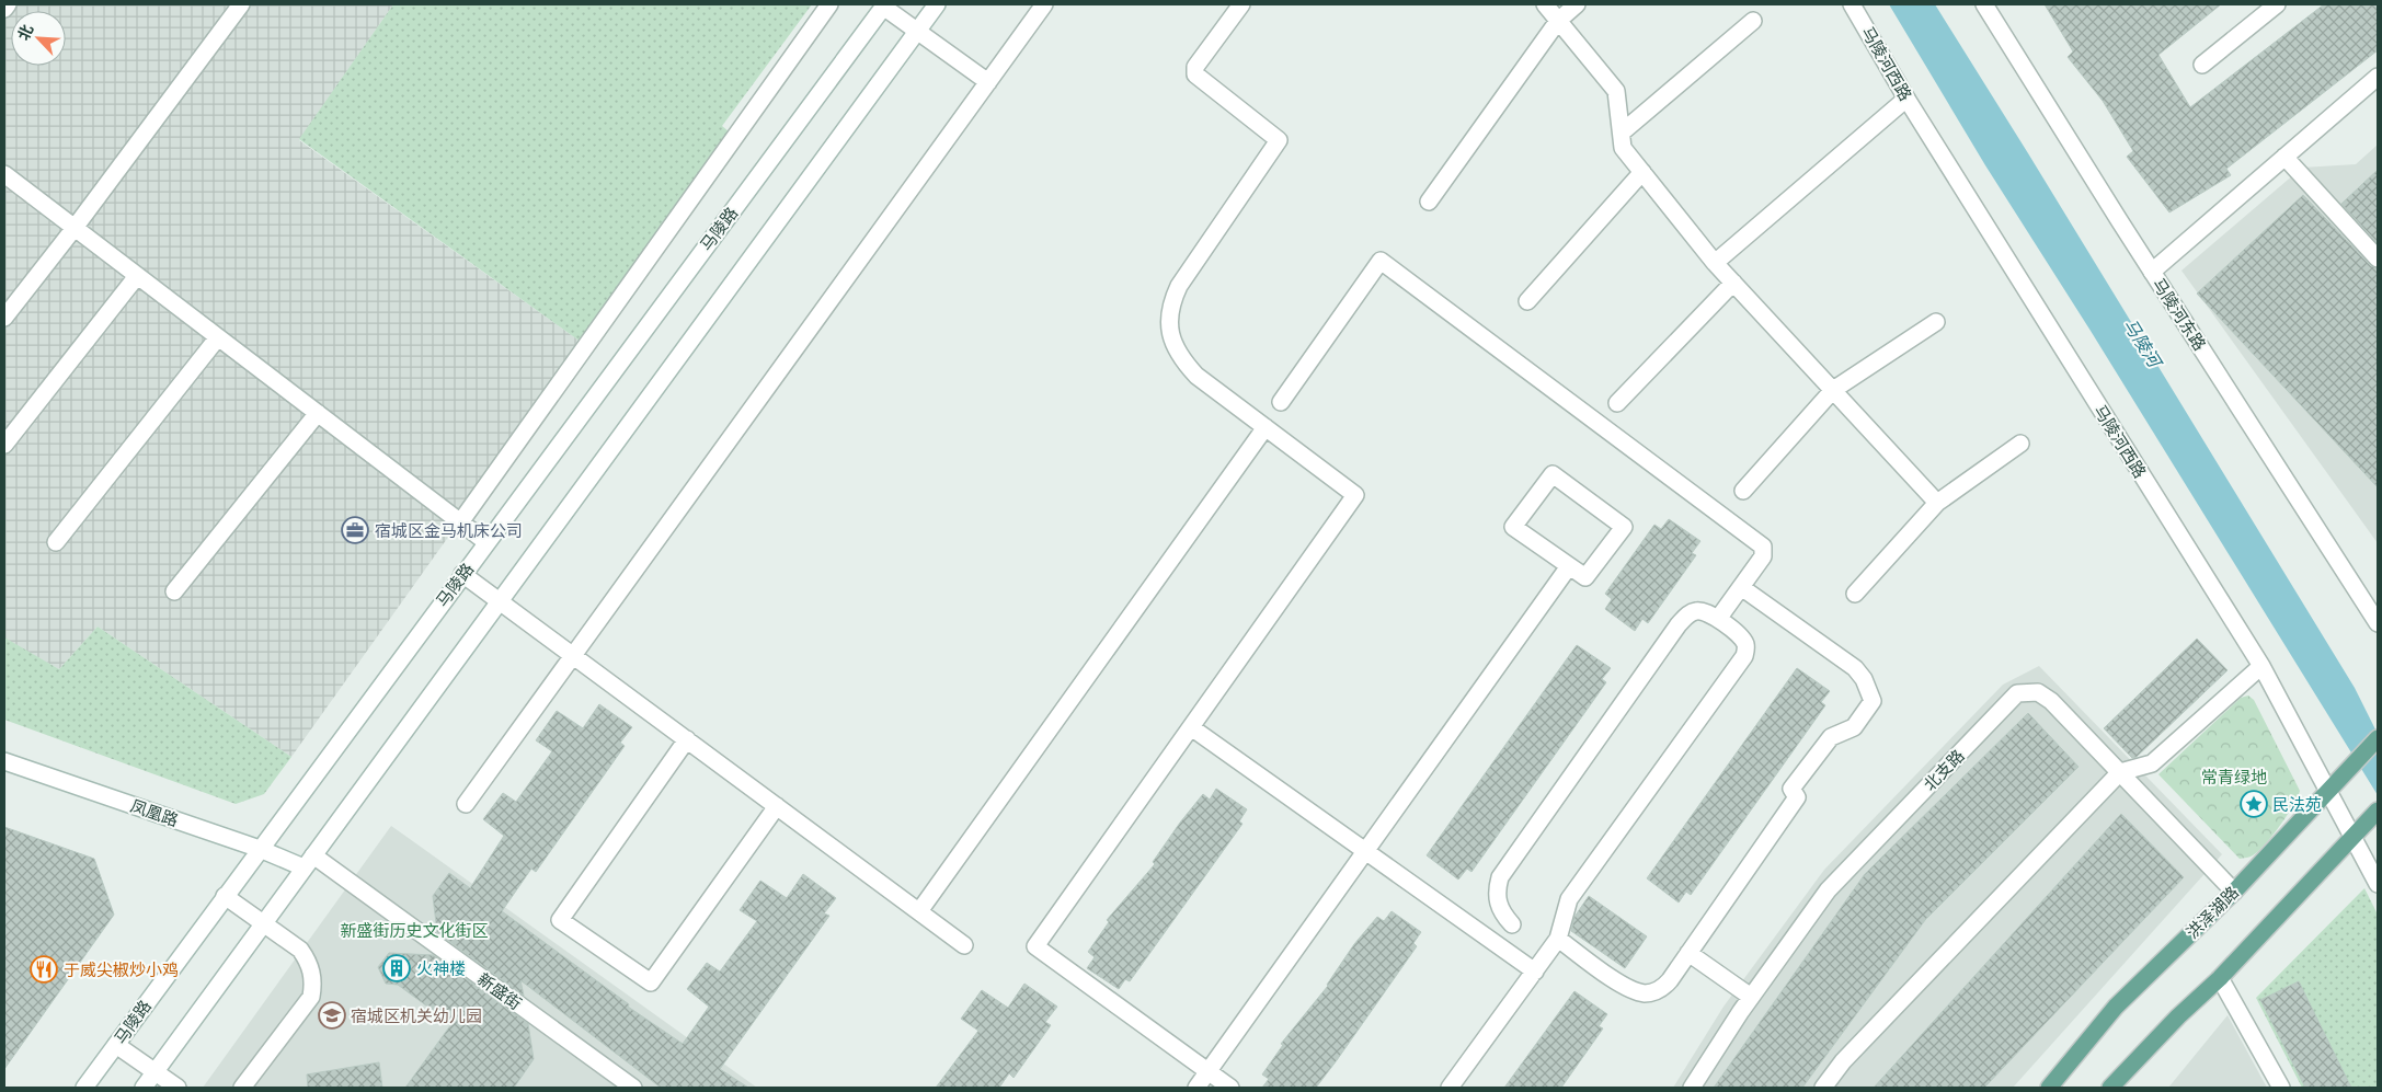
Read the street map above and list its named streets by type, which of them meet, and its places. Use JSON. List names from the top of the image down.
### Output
{
  "streets": {
    "main road": ["洪泽湖路"],
    "street": [
      "马陵河西路",
      "马陵路",
      "马陵河东路",
      "北支路",
      "凤凰路",
      "新盛街"
    ]
  },
  "crossings": [
    ["马陵河西路", "洪泽湖路"],
    ["马陵路", "凤凰路"],
    ["北支路", "洪泽湖路"],
    ["凤凰路", "新盛街"]
  ],
  "water": ["马陵河"],
  "parks": ["常青绿地", "新盛街历史文化街区"],
  "places": {
    "office": ["宿城区金马机床公司"],
    "place": ["民法苑"],
    "building": ["火神楼"],
    "restaurant": ["于威尖椒炒小鸡"],
    "school or university": ["宿城区机关幼儿园"]
  },
  "north": "top left"
}
